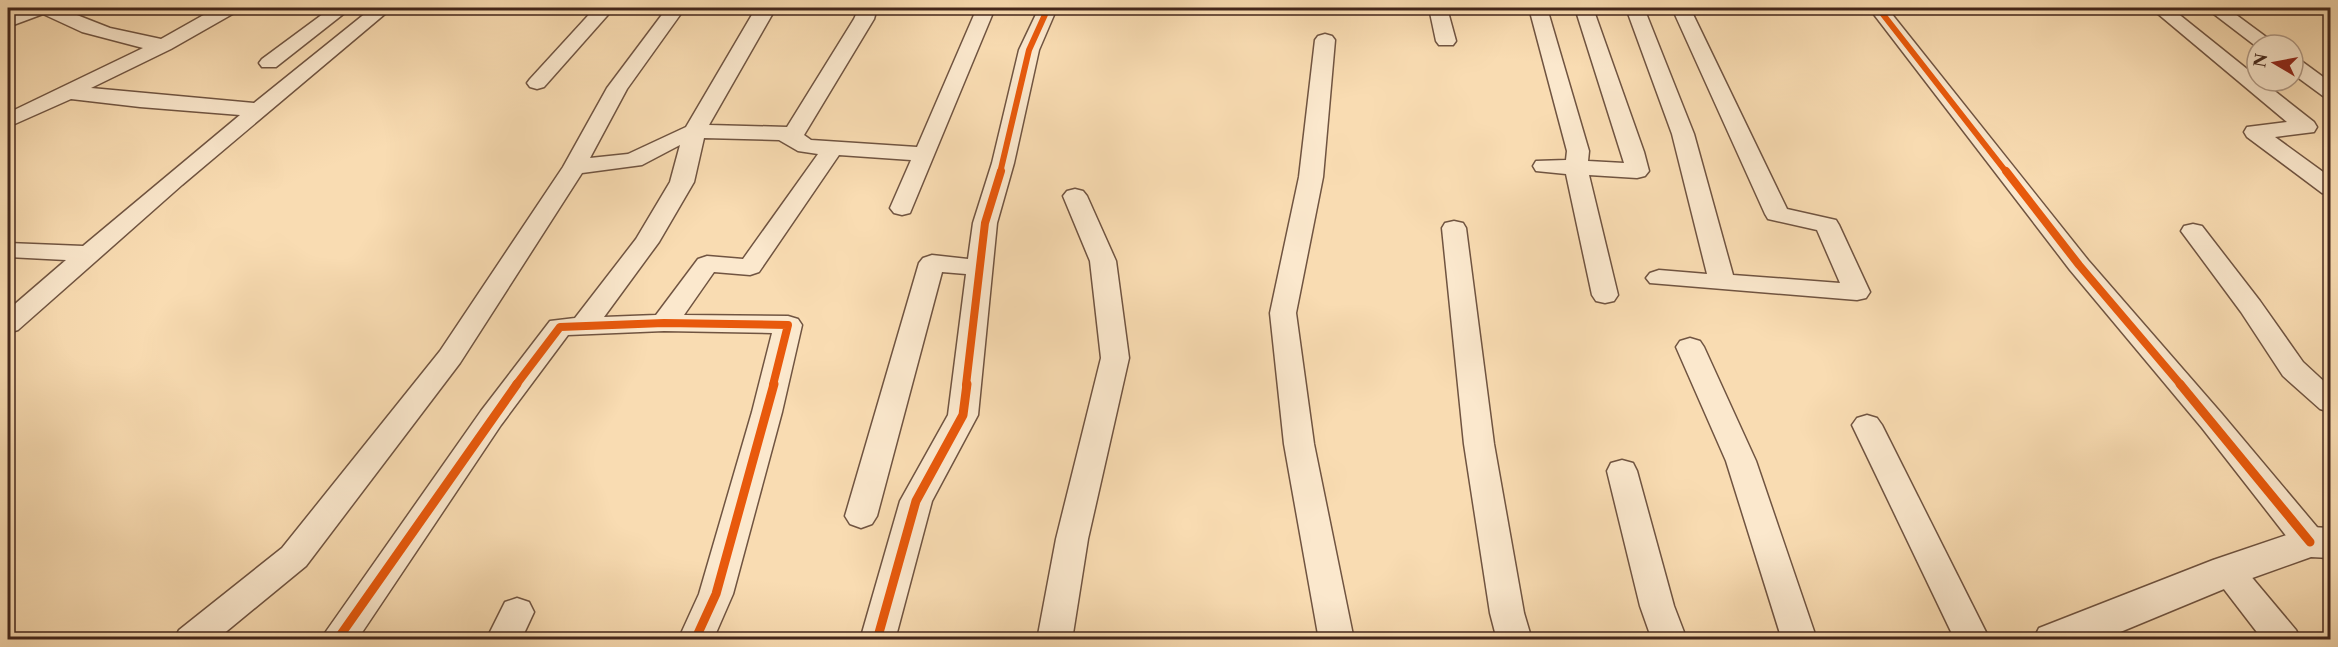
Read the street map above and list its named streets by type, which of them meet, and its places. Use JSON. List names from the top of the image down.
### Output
{
  "north": "left"
}
